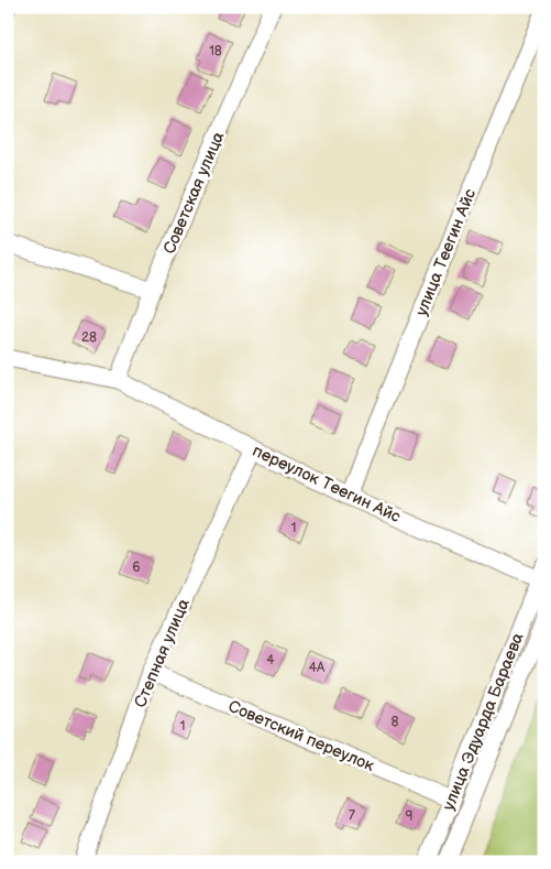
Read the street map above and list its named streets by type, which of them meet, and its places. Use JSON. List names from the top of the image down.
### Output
{
  "streets": {
    "street": [
      "Советская улица",
      "улица Теегин Айс",
      "переулок Теегин Айс",
      "Степная улица",
      "улица Эдуарда Бараева",
      "Советский переулок"
    ]
  },
  "crossings": [
    ["Советская улица", "переулок Теегин Айс"],
    ["улица Теегин Айс", "переулок Теегин Айс"],
    ["переулок Теегин Айс", "Степная улица"],
    ["переулок Теегин Айс", "улица Эдуарда Бараева"],
    ["Степная улица", "Советский переулок"],
    ["улица Эдуарда Бараева", "Советский переулок"]
  ],
  "house_numbers": [
    "18",
    "28",
    "1",
    "6",
    "4",
    "4А",
    "8",
    "1",
    "7",
    "9"
  ]
}
